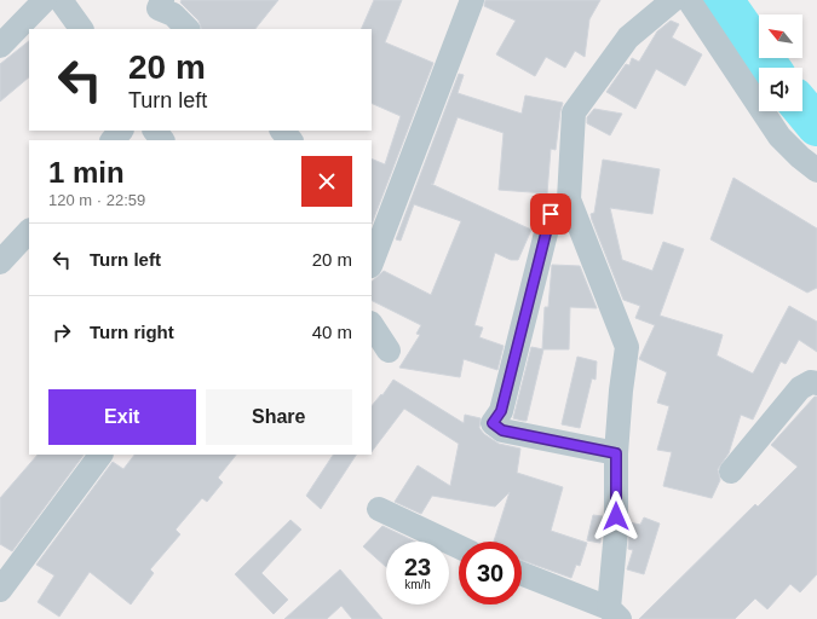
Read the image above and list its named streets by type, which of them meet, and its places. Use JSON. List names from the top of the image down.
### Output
{
  "north": "top left",
  "page": {
    "turn": ["20 m", "Turn left"],
    "heading": ["1 min", "120 m · 22:59"],
    "list": [
      {
        "name": "Turn left",
        "value": "20 m"
      },
      {
        "name": "Turn right",
        "value": "40 m"
      }
    ],
    "buttons": ["Exit", "Share"],
    "speed": "23 km/h",
    "limit": "30"
  }
}
